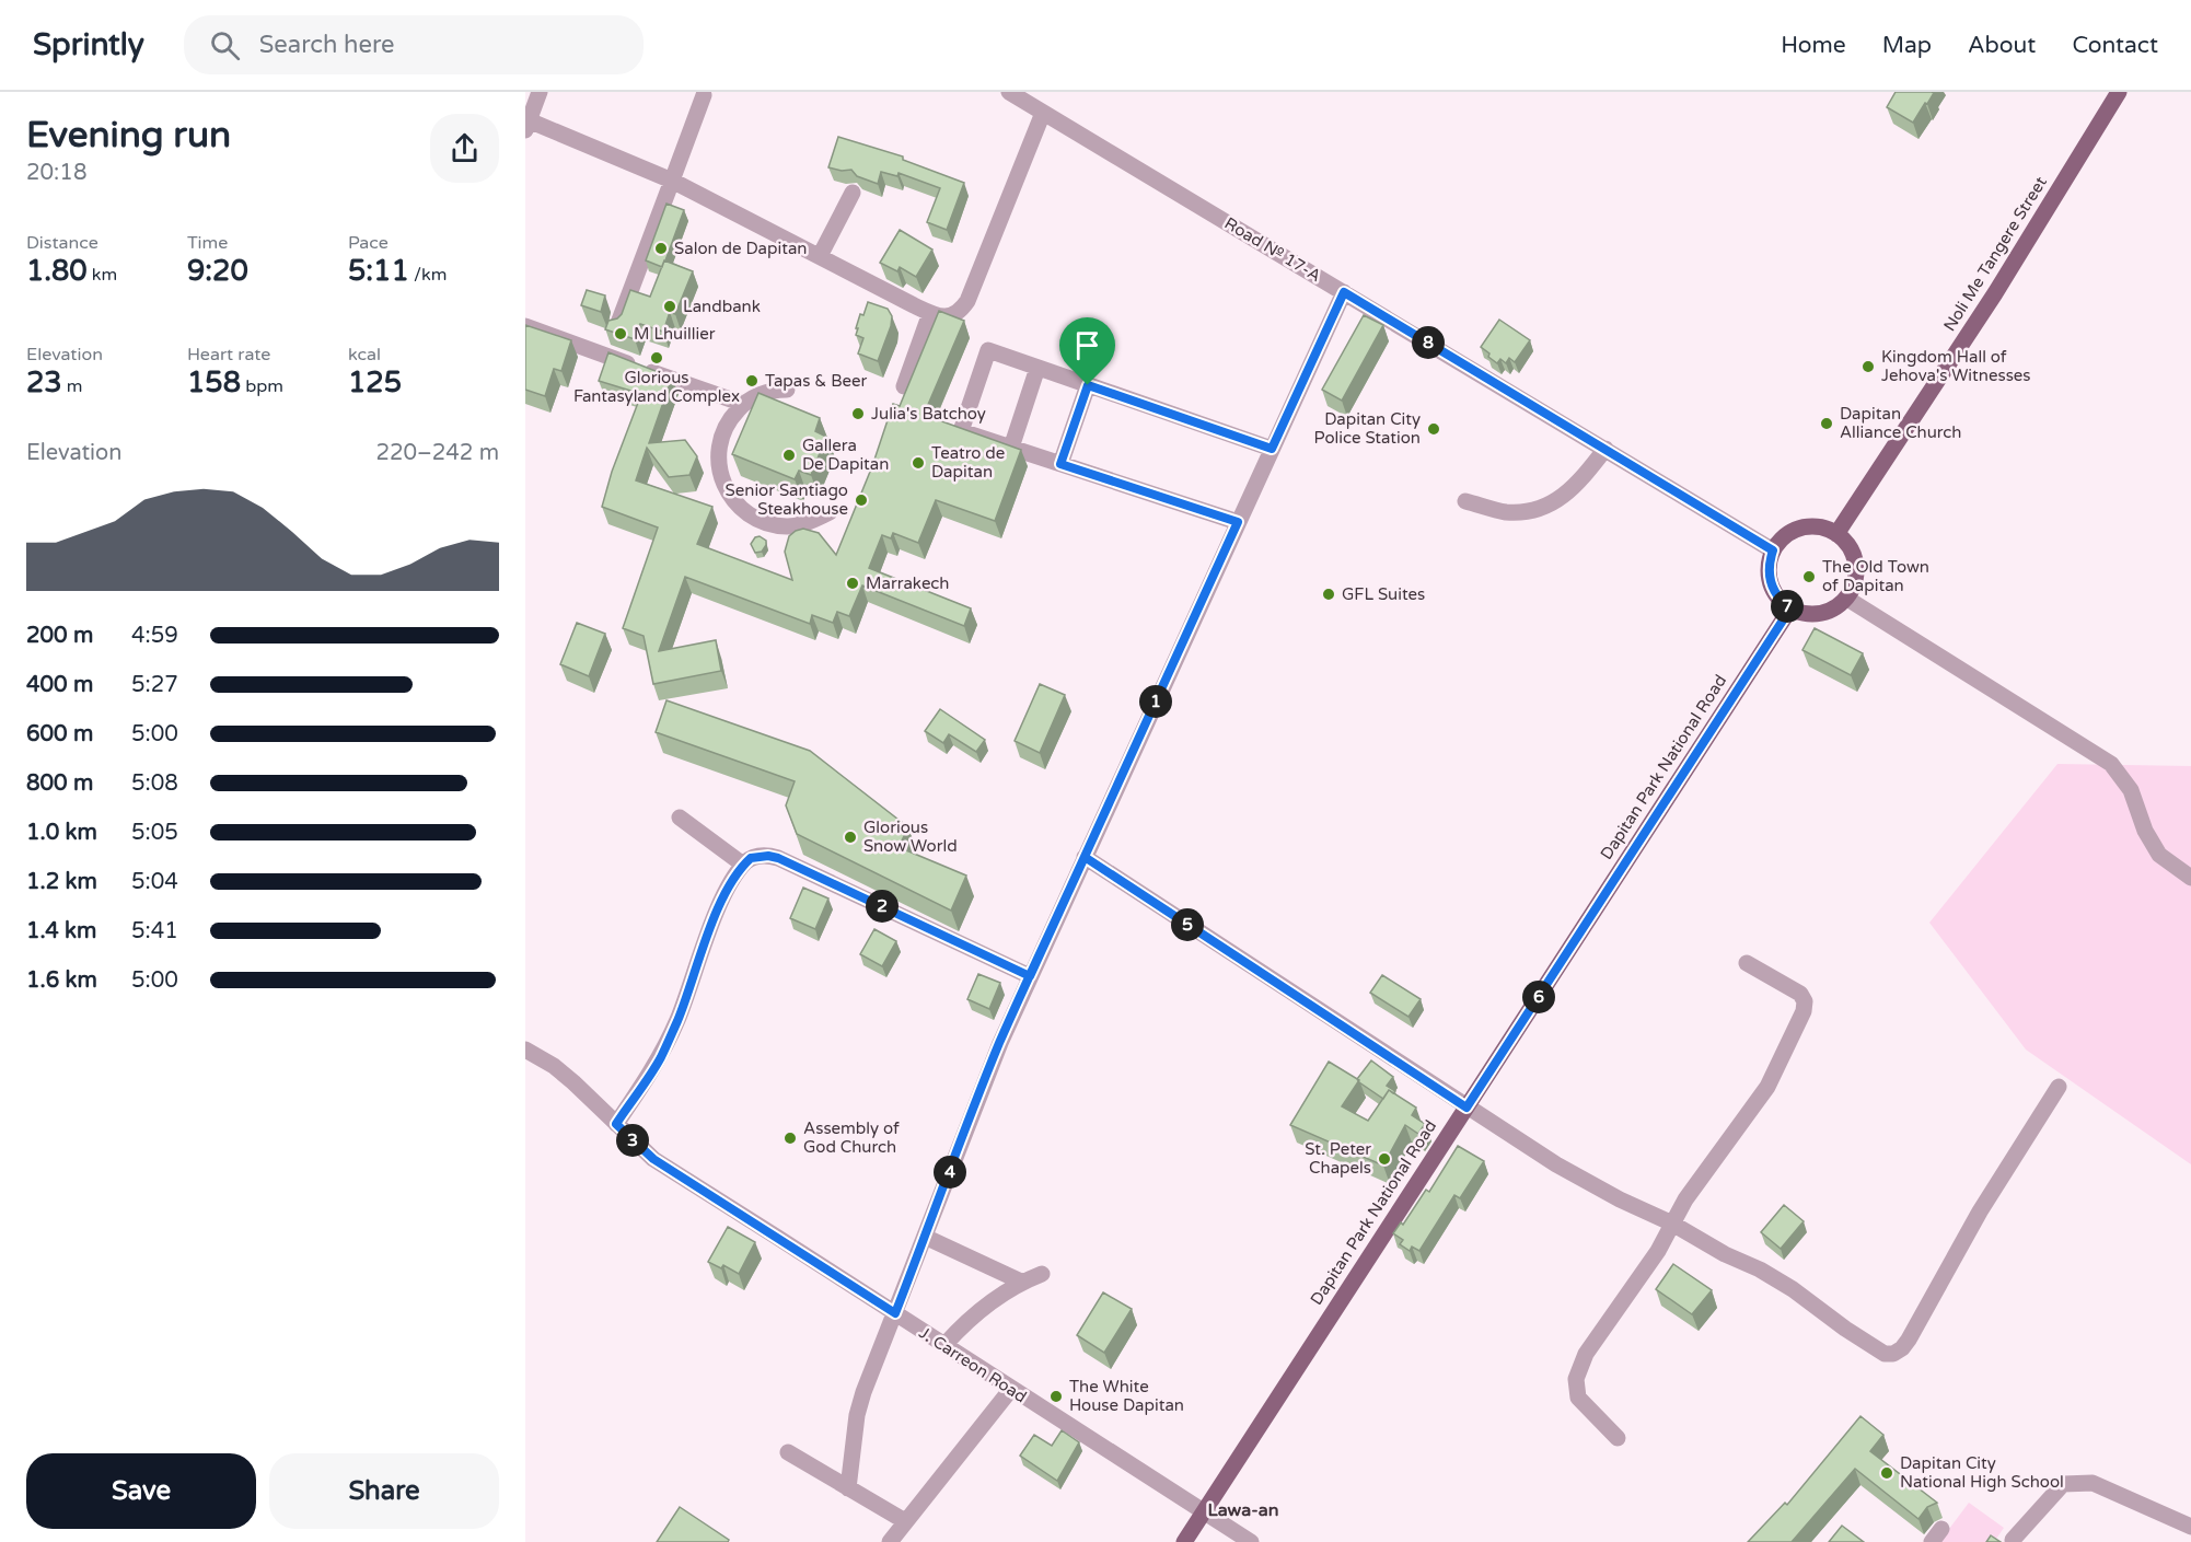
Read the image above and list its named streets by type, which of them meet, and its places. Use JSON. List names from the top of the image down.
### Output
{
  "streets": {
    "main road": ["Noli Me Tangere Street", "Dapitan Park National Road"],
    "street": ["Road № 17-A", "J. Carreon Road"]
  },
  "crossings": [
    ["Road № 17-A", "Noli Me Tangere Street"],
    ["Road № 17-A", "Dapitan Park National Road"],
    ["Noli Me Tangere Street", "Dapitan Park National Road"],
    ["Dapitan Park National Road", "J. Carreon Road"]
  ],
  "districts": ["Lawa-an"],
  "places": [
    "Salon de Dapitan",
    "Landbank",
    "M Lhuillier",
    "Glorious Fantasyland Complex",
    "Kingdom Hall of Jehova's Witnesses",
    "Tapas & Beer",
    "Julia's Batchoy",
    "Dapitan Alliance Church",
    "Dapitan City Police Station",
    "Gallera De Dapitan",
    "Teatro de Dapitan",
    "Senior Santiago Steakhouse",
    "The Old Town of Dapitan",
    "Marrakech",
    "GFL Suites",
    "Glorious Snow World",
    "Assembly of God Church",
    "St. Peter Chapels",
    "The White House Dapitan",
    "Dapitan City National High School"
  ],
  "page": {
    "header": "Sprintly",
    "search": "Search here",
    "nav": [
      "Home",
      "Map",
      "About",
      "Contact"
    ],
    "heading": ["Evening run", "20:18"],
    "stats": [
      ["Distance", "1.80 km"],
      ["Time", "9:20"],
      ["Pace", "5:11 /km"],
      ["Elevation", "23 m"],
      ["Heart rate", "158 bpm"],
      ["kcal", "125"]
    ],
    "pins": [
      "8",
      "7",
      "1",
      "2",
      "5",
      "6",
      "3",
      "4"
    ],
    "chart": ["Elevation", "220–242 m"],
    "list": [
      {
        "name": "200 m",
        "note": "4:59"
      },
      {
        "name": "400 m",
        "note": "5:27"
      },
      {
        "name": "600 m",
        "note": "5:00"
      },
      {
        "name": "800 m",
        "note": "5:08"
      },
      {
        "name": "1.0 km",
        "note": "5:05"
      },
      {
        "name": "1.2 km",
        "note": "5:04"
      },
      {
        "name": "1.4 km",
        "note": "5:41"
      },
      {
        "name": "1.6 km",
        "note": "5:00"
      }
    ],
    "buttons": ["Save", "Share"]
  }
}
